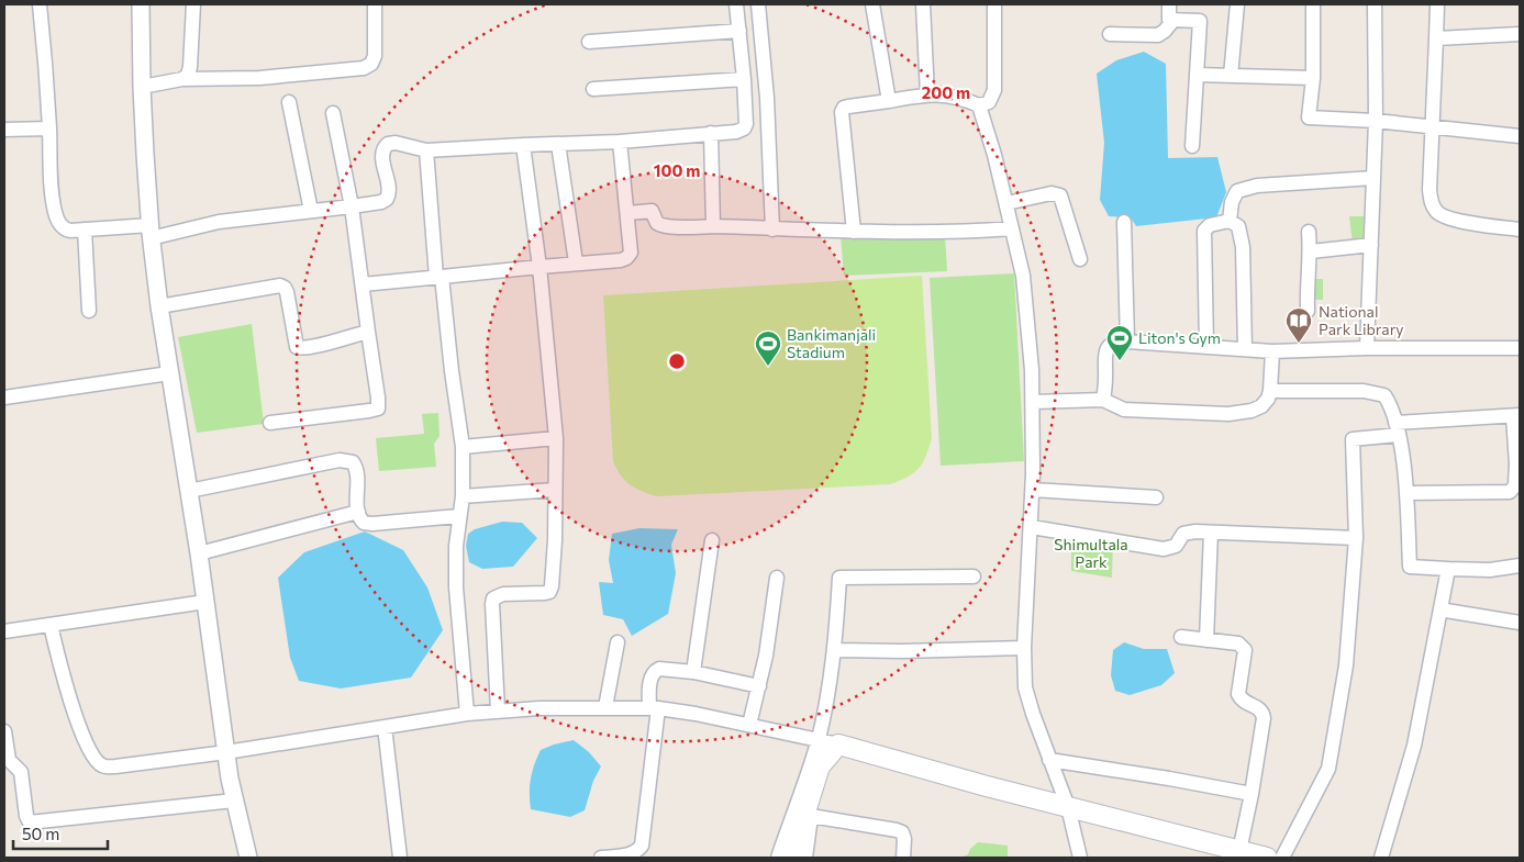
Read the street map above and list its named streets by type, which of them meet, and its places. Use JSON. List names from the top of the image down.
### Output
{
  "parks": ["Shimultala Park"],
  "places": {
    "library": ["National Park Library"],
    "sports": ["Liton's Gym", "Bankimanjali Stadium"]
  },
  "scale_bar": "50 m",
  "rings": ["200 m", "100 m"]
}
